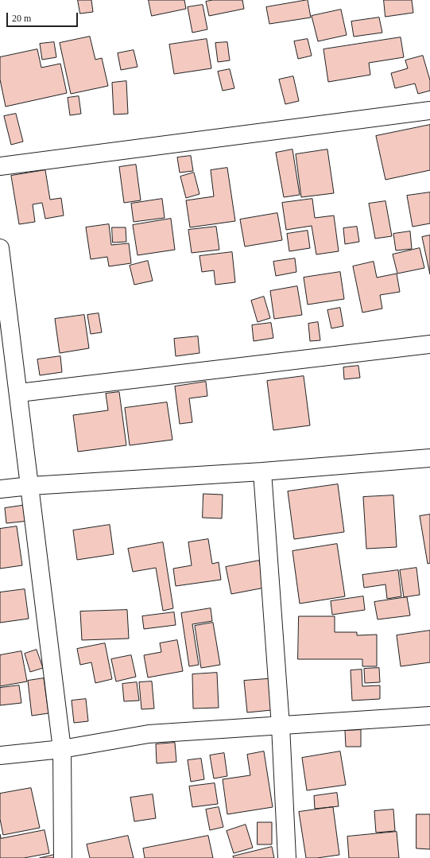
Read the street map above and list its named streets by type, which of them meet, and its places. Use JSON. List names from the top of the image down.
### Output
{
  "scale_bar": "20 m"
}
